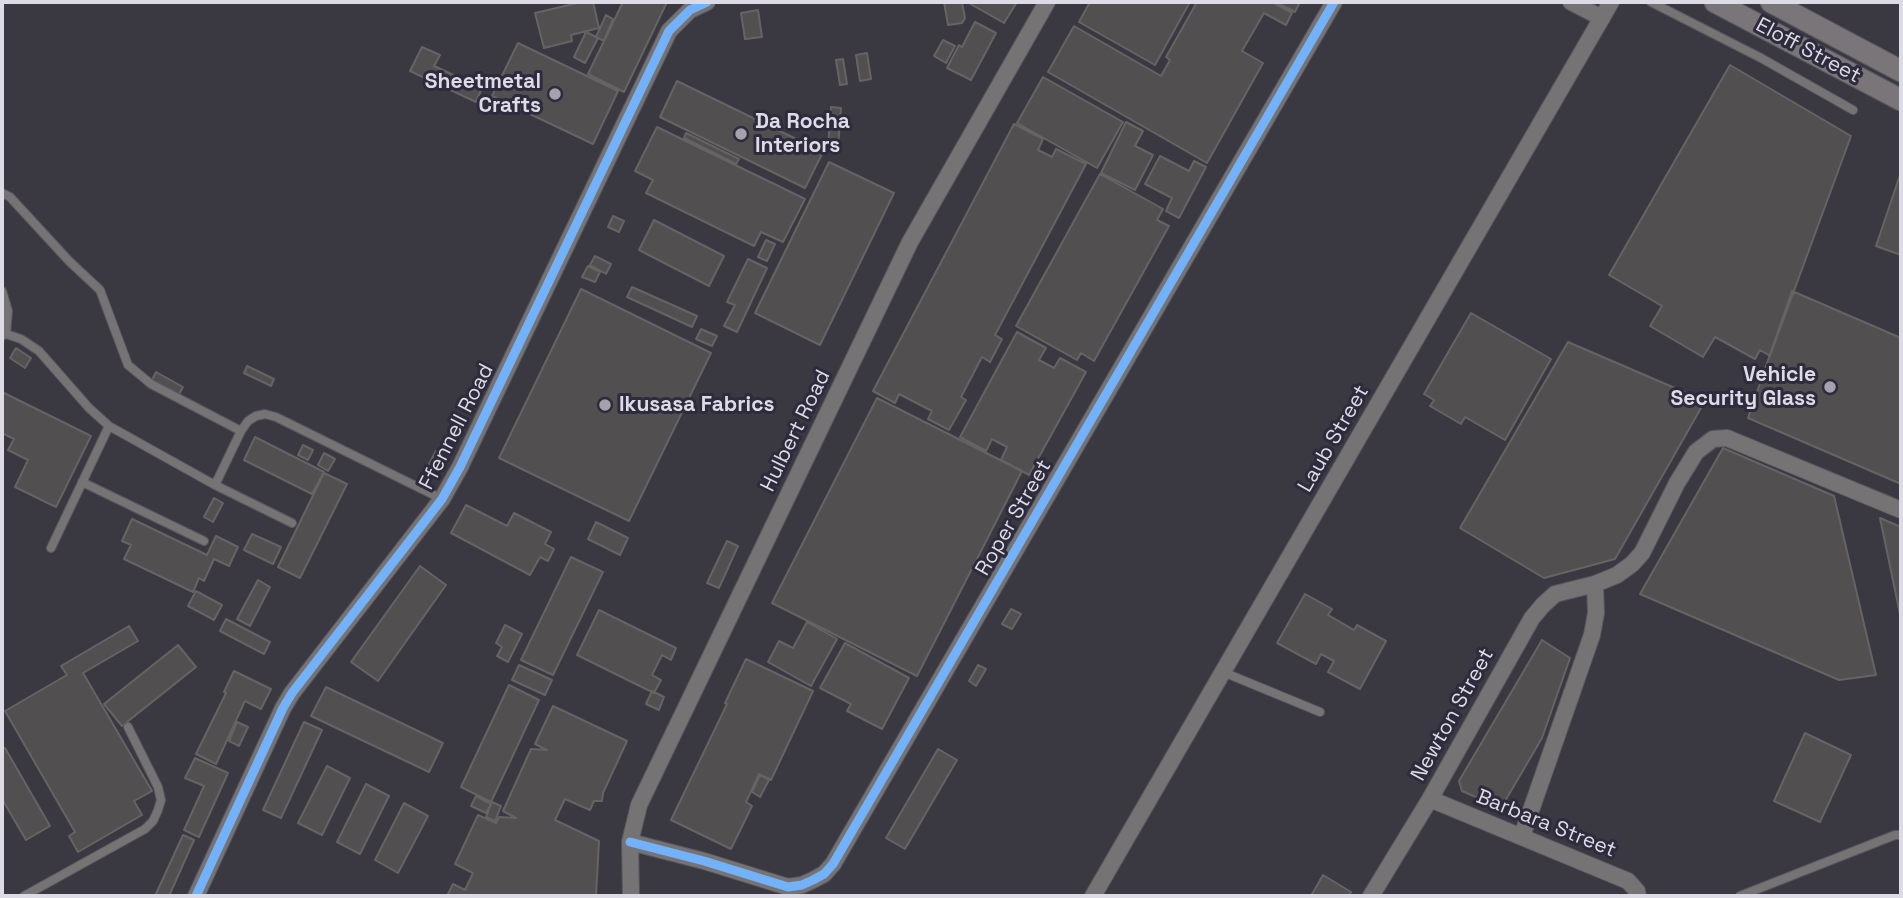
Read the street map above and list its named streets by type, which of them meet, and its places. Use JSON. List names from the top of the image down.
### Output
{
  "streets": {
    "street": [
      "Eloff Street",
      "Ffennell Road",
      "Hulbert Road",
      "Laub Street",
      "Roper Street",
      "Newton Street",
      "Barbara Street"
    ]
  },
  "crossings": [
    ["Hulbert Road", "Roper Street"],
    ["Newton Street", "Barbara Street"]
  ],
  "places": [
    "Sheetmetal Crafts",
    "Da Rocha Interiors",
    "Vehicle Security Glass",
    "Ikusasa Fabrics"
  ]
}
